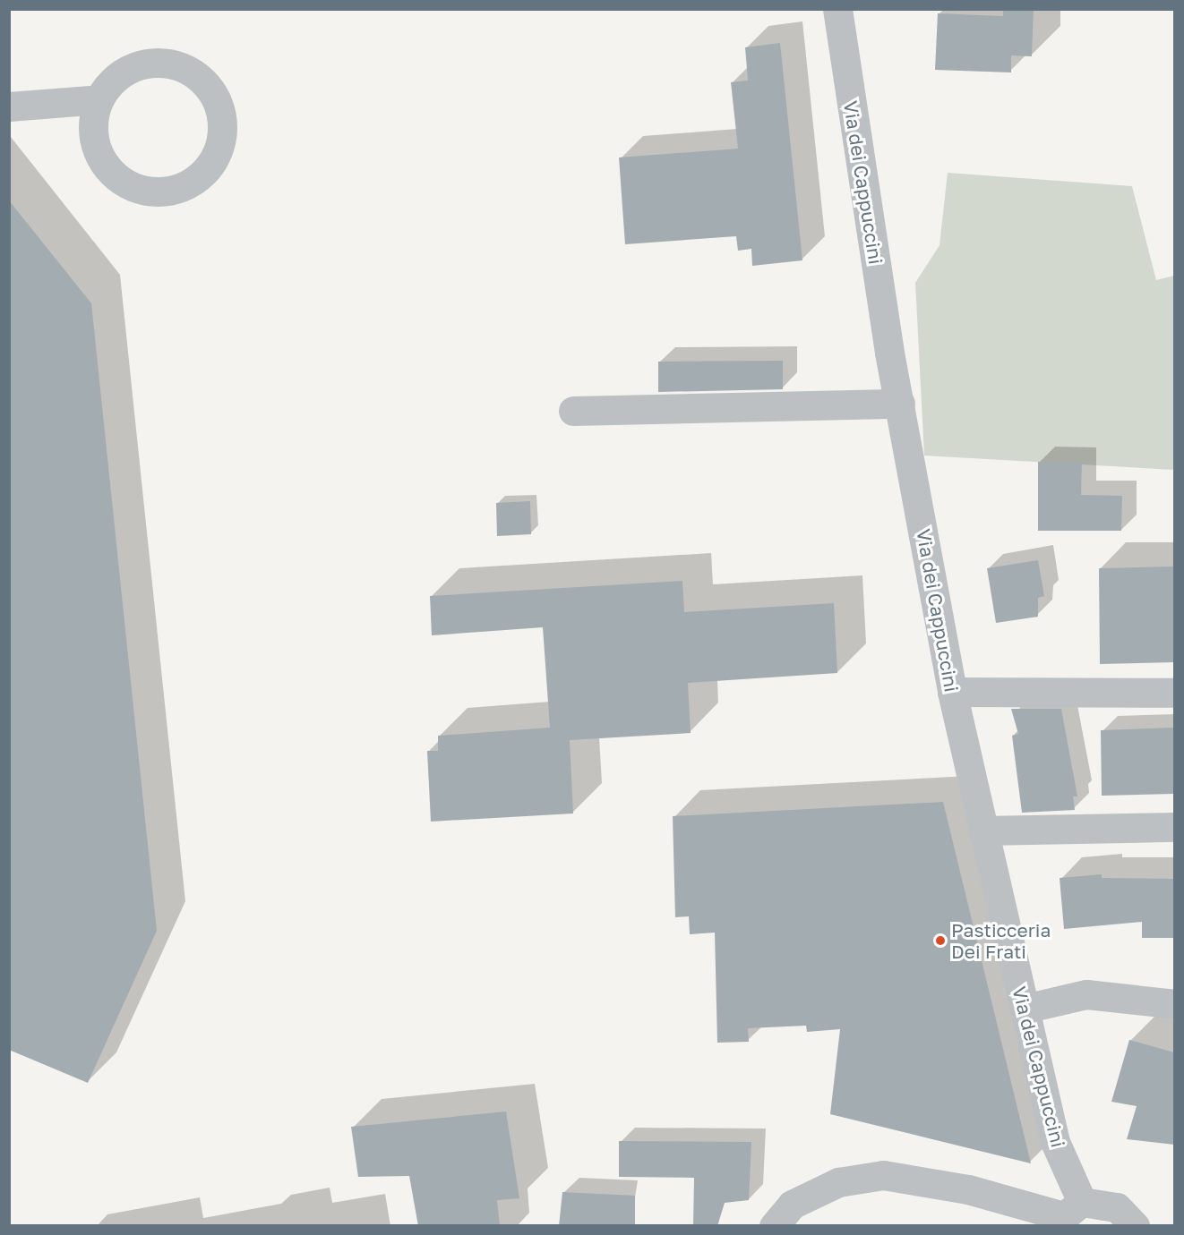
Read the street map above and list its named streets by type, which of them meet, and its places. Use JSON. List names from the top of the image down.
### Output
{
  "streets": {
    "street": ["Via dei Cappuccini"]
  },
  "places": ["Pasticceria Dei Frati"]
}
